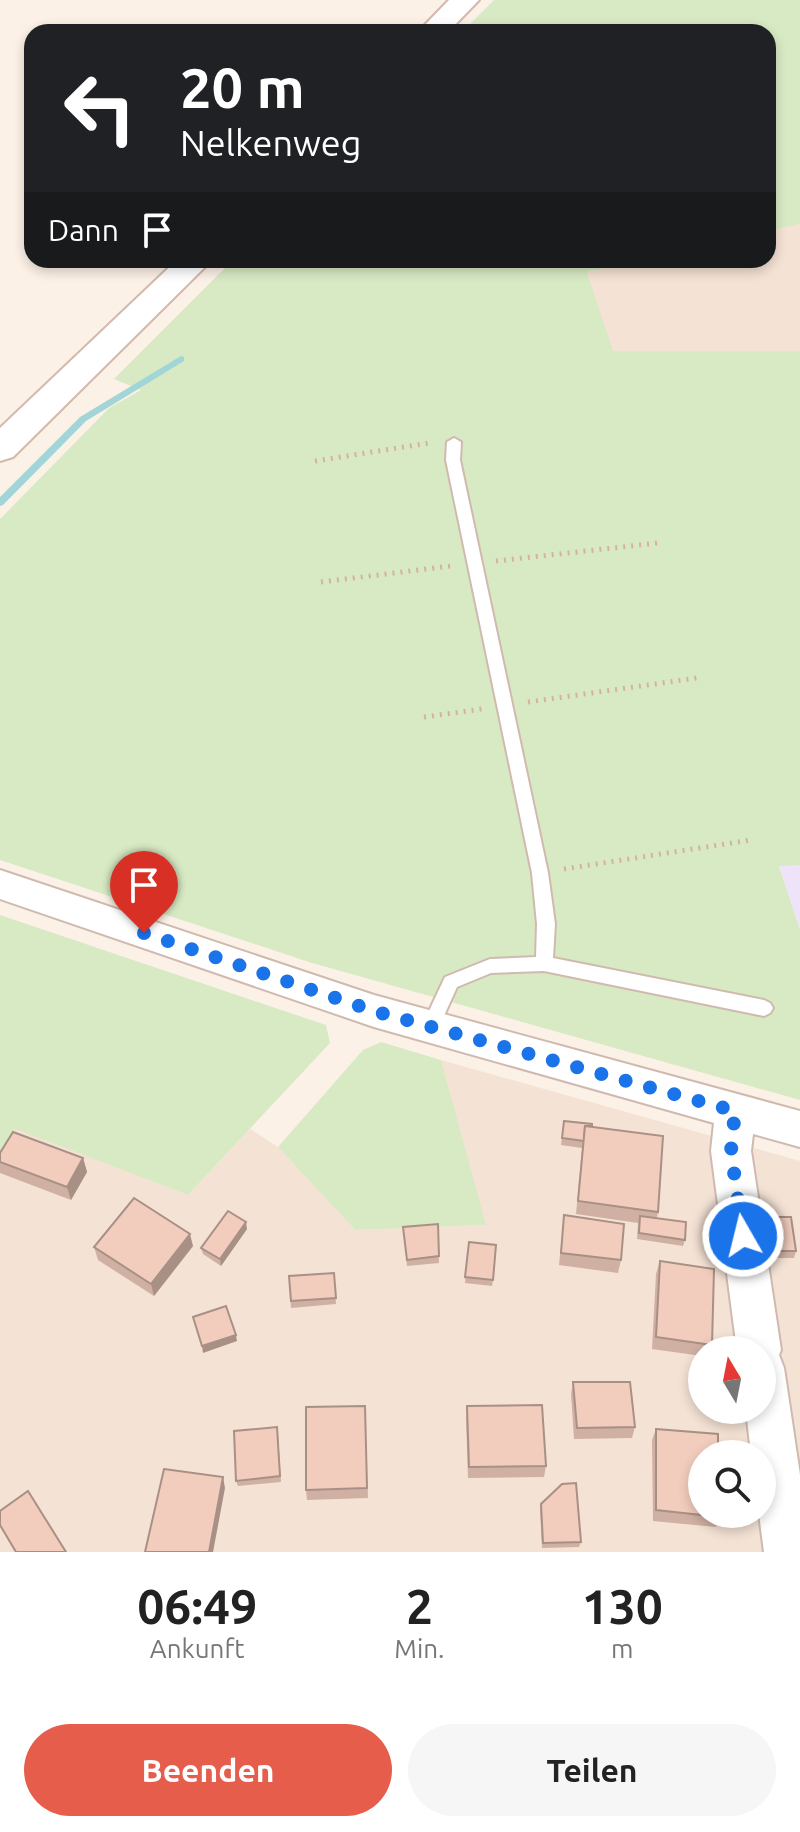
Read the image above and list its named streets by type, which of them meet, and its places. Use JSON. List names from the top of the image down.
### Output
{
  "north": "top",
  "page": {
    "turn": ["20 m", "Nelkenweg"],
    "then": "Dann",
    "eta": [
      "06:49",
      "Ankunft",
      "2",
      "Min.",
      "130",
      "m"
    ],
    "buttons": ["Beenden", "Teilen"]
  }
}
